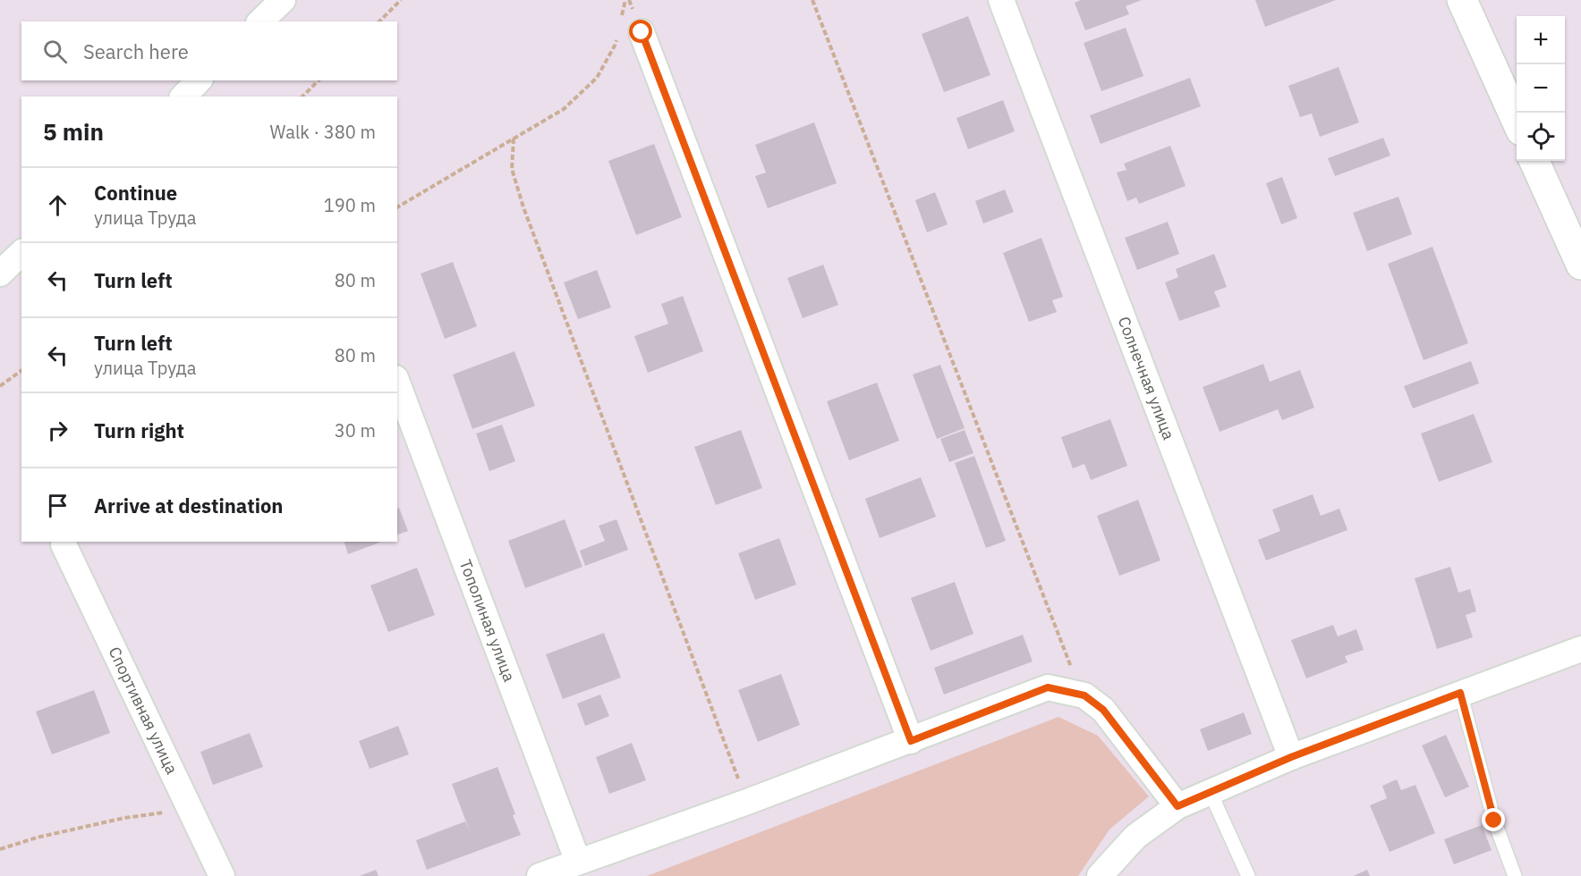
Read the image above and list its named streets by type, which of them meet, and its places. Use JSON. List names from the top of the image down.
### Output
{
  "streets": {
    "street": ["Солнечная улица", "Тополиная улица", "Спортивная улица"]
  },
  "page": {
    "map_buttons": ["+", "−"],
    "search": "Search here",
    "heading": ["5 min", "Walk · 380 m"],
    "list": [
      ["Continue", "улица Труда", "190 m"],
      ["Turn left", "80 m"],
      ["Turn left", "улица Труда", "80 m"],
      ["Turn right", "30 m"],
      "Arrive at destination"
    ]
  }
}
